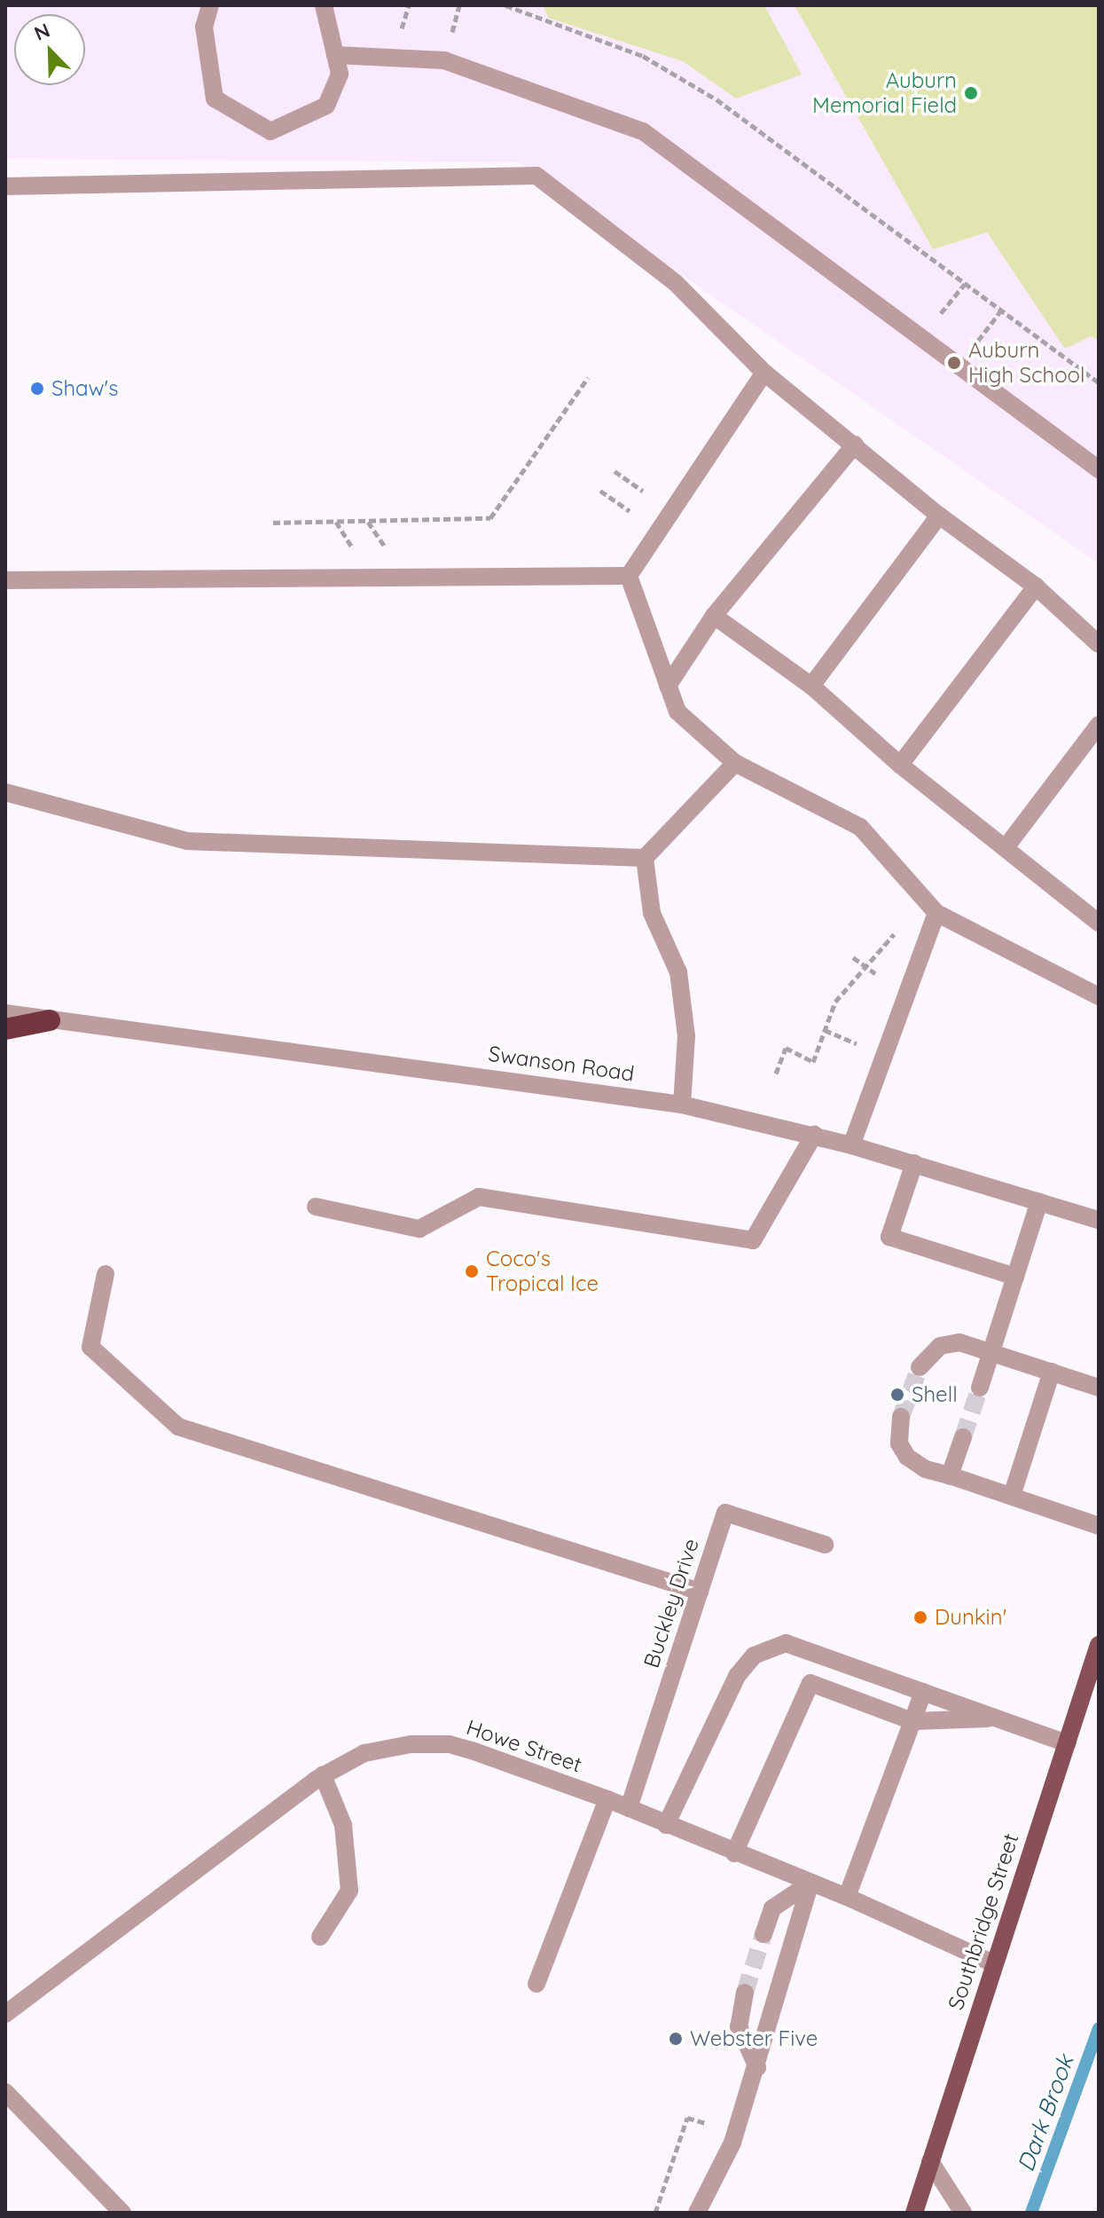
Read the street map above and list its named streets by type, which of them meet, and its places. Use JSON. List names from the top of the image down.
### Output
{
  "streets": {
    "main road": ["Southbridge Street"],
    "street": ["Swanson Road", "Buckley Drive", "Howe Street"]
  },
  "crossings": [
    ["Buckley Drive", "Howe Street"],
    ["Howe Street", "Southbridge Street"]
  ],
  "water": ["Dark Brook"],
  "places": [
    "Auburn Memorial Field",
    "Auburn High School",
    "Shaw's",
    "Coco's Tropical Ice",
    "Shell",
    "Dunkin'",
    "Webster Five"
  ],
  "north": "top left"
}
